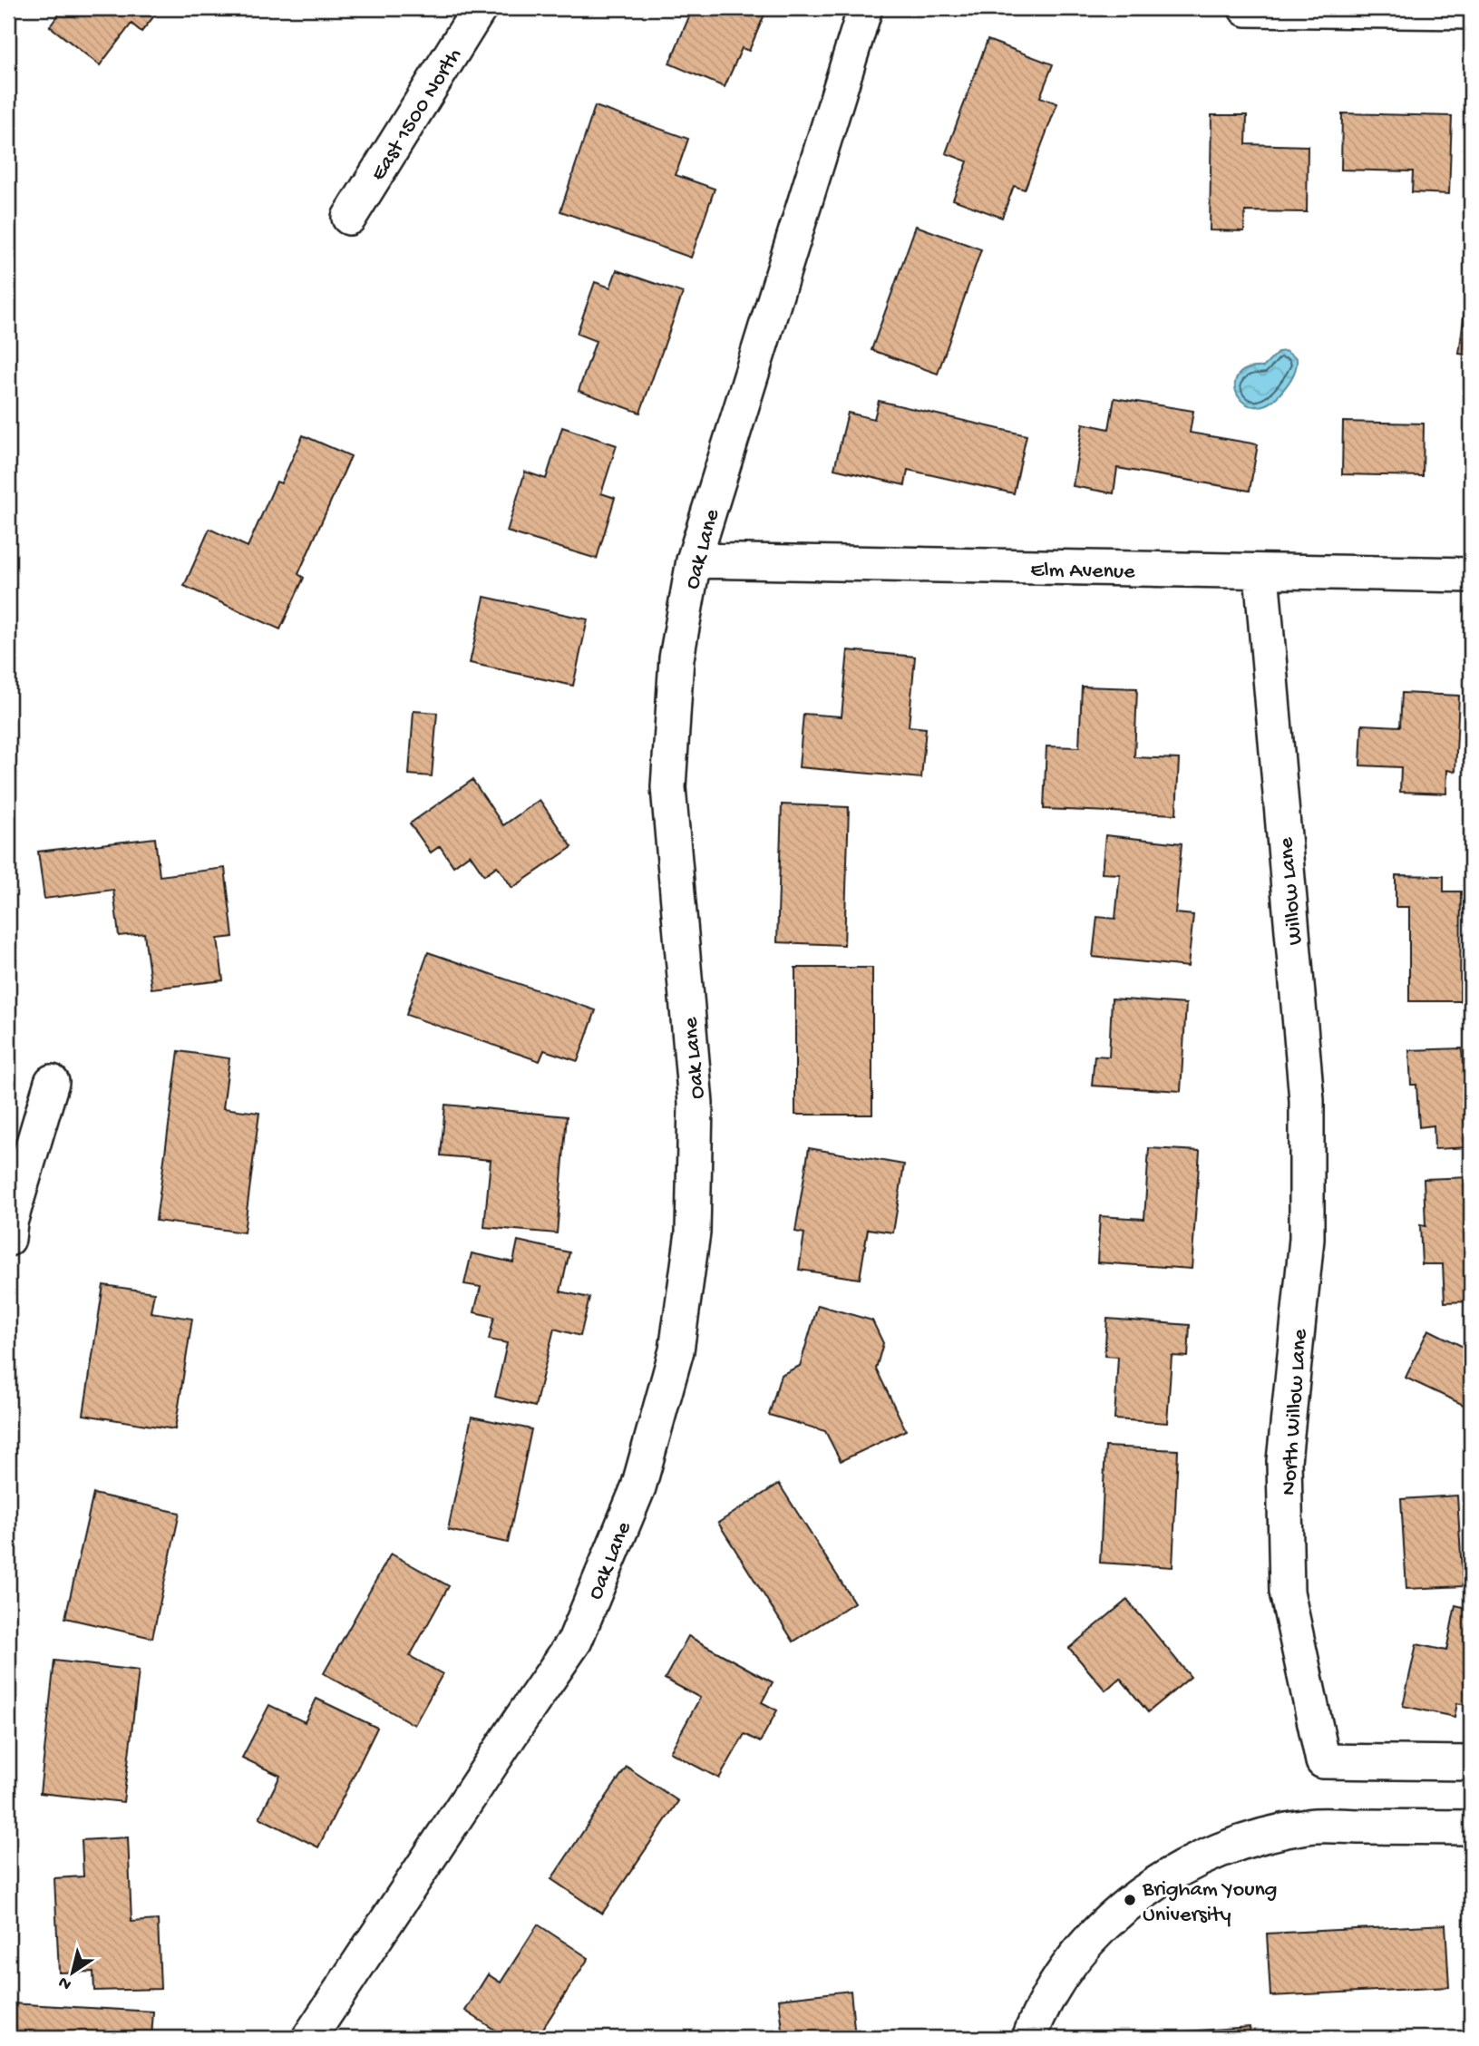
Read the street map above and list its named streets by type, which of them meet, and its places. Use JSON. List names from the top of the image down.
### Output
{
  "streets": {
    "street": [
      "East 1500 North",
      "Oak Lane",
      "Elm Avenue",
      "Willow Lane",
      "North Willow Lane"
    ]
  },
  "crossings": [
    ["Oak Lane", "Elm Avenue"],
    ["Elm Avenue", "Willow Lane"],
    ["Willow Lane", "North Willow Lane"]
  ],
  "places": ["Brigham Young University"],
  "north": "bottom left"
}
